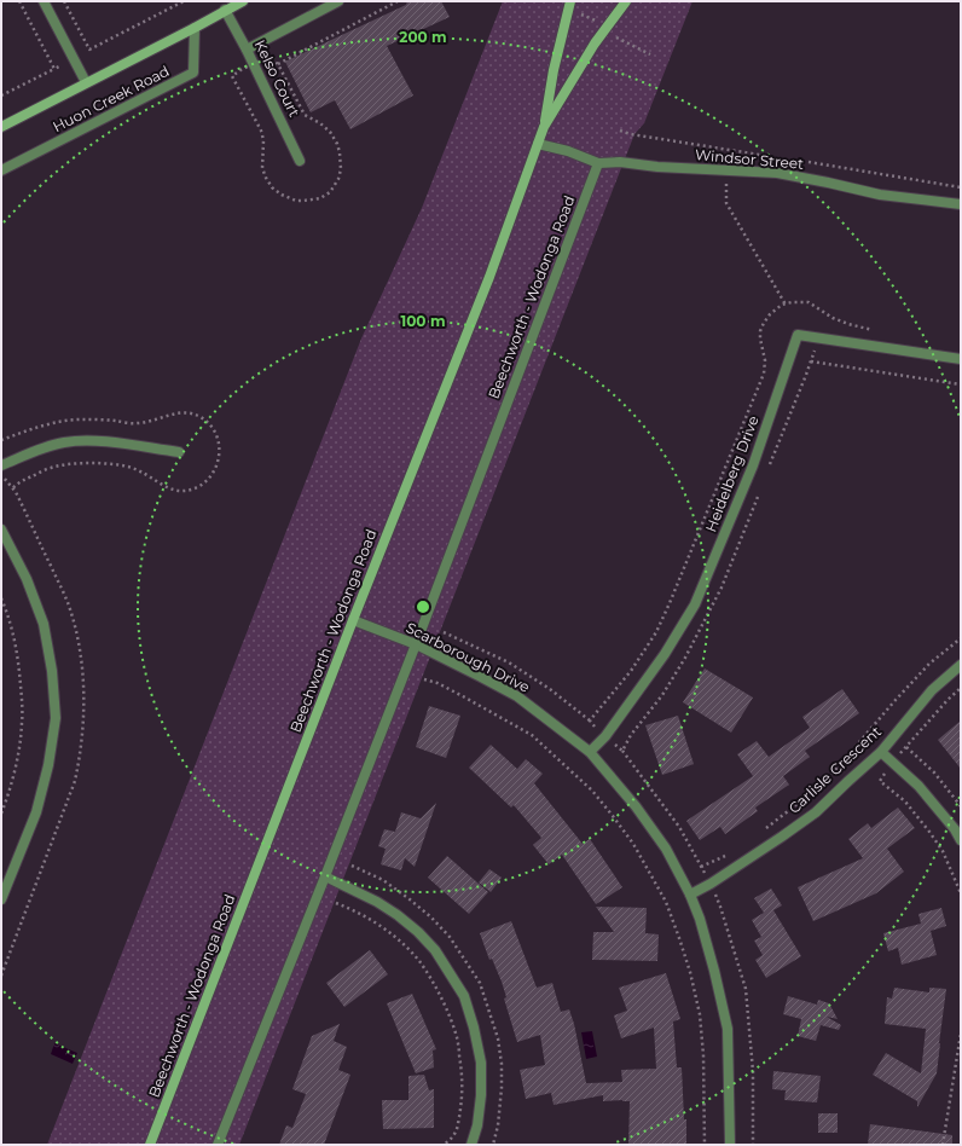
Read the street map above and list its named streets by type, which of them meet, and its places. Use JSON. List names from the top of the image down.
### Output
{
  "streets": {
    "main road": ["Huon Creek Road", "Beechworth - Wodonga Road"],
    "street": [
      "Kelso Court",
      "Windsor Street",
      "Heidelberg Drive",
      "Scarborough Drive",
      "Carlisle Crescent"
    ]
  },
  "crossings": [
    ["Kelso Court", "Huon Creek Road"],
    ["Windsor Street", "Beechworth - Wodonga Road"],
    ["Beechworth - Wodonga Road", "Scarborough Drive"],
    ["Heidelberg Drive", "Scarborough Drive"],
    ["Scarborough Drive", "Carlisle Crescent"]
  ],
  "rings": ["200 m", "100 m"]
}
